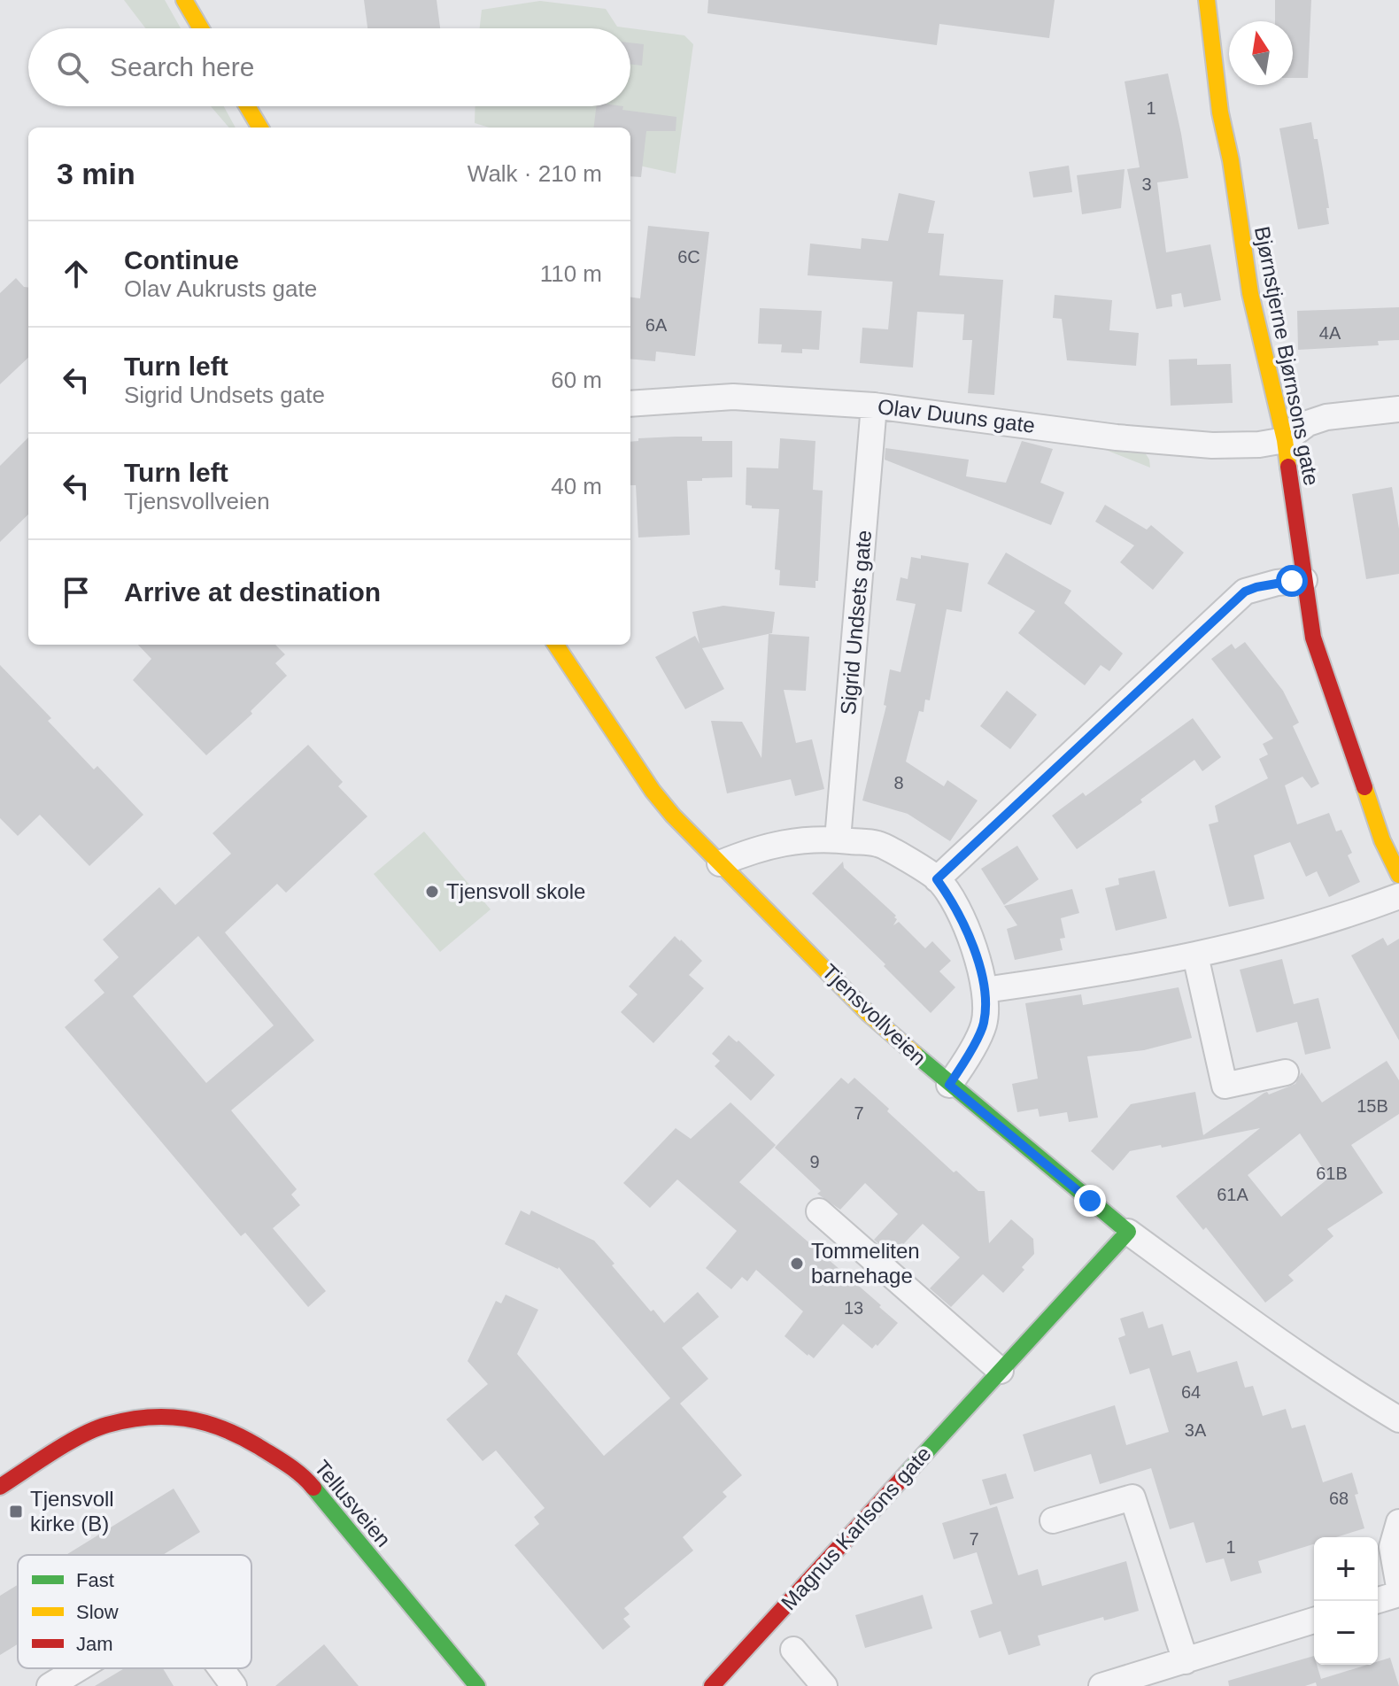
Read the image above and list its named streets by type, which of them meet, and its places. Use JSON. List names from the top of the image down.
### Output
{
  "streets": {
    "street": [
      "Bjørnstjerne Bjørnsons gate",
      "Olav Duuns gate",
      "Sigrid Undsets gate",
      "Tjensvollveien",
      "Tellusveien",
      "Magnus Karlsons gate"
    ]
  },
  "crossings": [
    ["Bjørnstjerne Bjørnsons gate", "Olav Duuns gate"],
    ["Olav Duuns gate", "Sigrid Undsets gate"],
    ["Tjensvollveien", "Magnus Karlsons gate"]
  ],
  "places": {
    "other": ["Tjensvoll skole", "Tommeliten barnehage"],
    "transit": ["Tjensvoll kirke (B)"]
  },
  "house_numbers": [
    "1",
    "3",
    "6C",
    "6A",
    "4A",
    "8",
    "15B",
    "7",
    "9",
    "61B",
    "61A",
    "13",
    "64",
    "3A",
    "68",
    "7",
    "1"
  ],
  "legend": ["Fast", "Slow", "Jam"],
  "north": "top",
  "page": {
    "search": "Search here",
    "heading": ["3 min", "Walk · 210 m"],
    "list": [
      ["Continue", "Olav Aukrusts gate", "110 m"],
      ["Turn left", "Sigrid Undsets gate", "60 m"],
      ["Turn left", "Tjensvollveien", "40 m"],
      "Arrive at destination"
    ],
    "map_buttons": ["+", "−"]
  }
}
